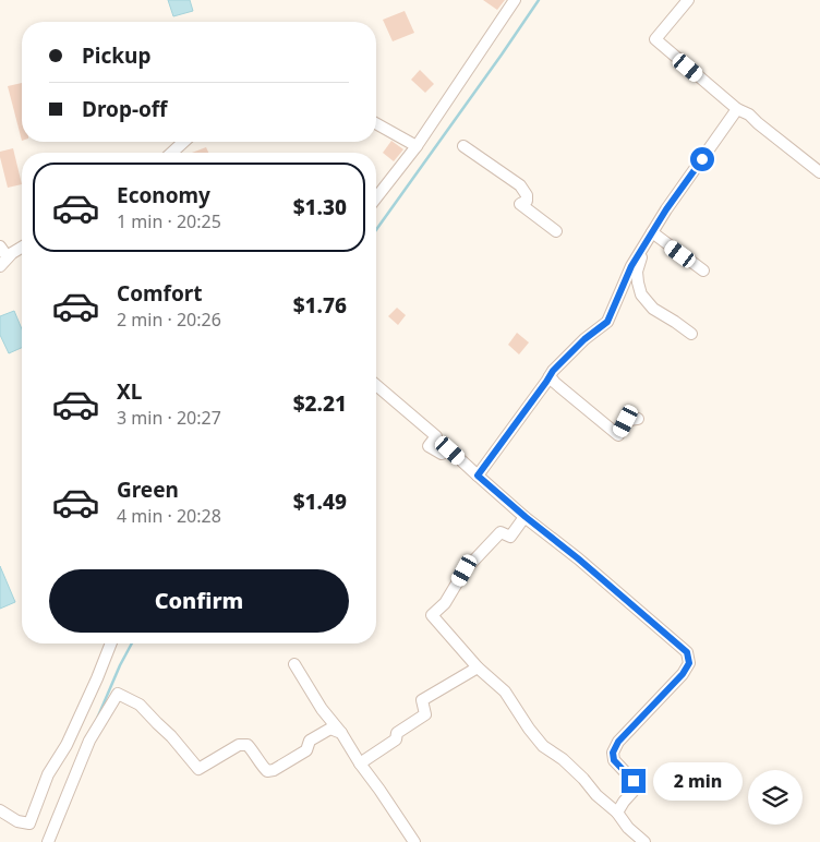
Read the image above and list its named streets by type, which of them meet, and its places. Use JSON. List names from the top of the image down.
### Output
{
  "page": {
    "banner": ["Pickup", "Drop-off"],
    "list": [
      {
        "name": "Economy",
        "note": "1 min · 20:25",
        "value": "$1.30"
      },
      {
        "name": "Comfort",
        "note": "2 min · 20:26",
        "value": "$1.76"
      },
      {
        "name": "XL",
        "note": "3 min · 20:27",
        "value": "$2.21"
      },
      {
        "name": "Green",
        "note": "4 min · 20:28",
        "value": "$1.49"
      }
    ],
    "buttons": "Confirm",
    "bubble": "2 min"
  }
}
